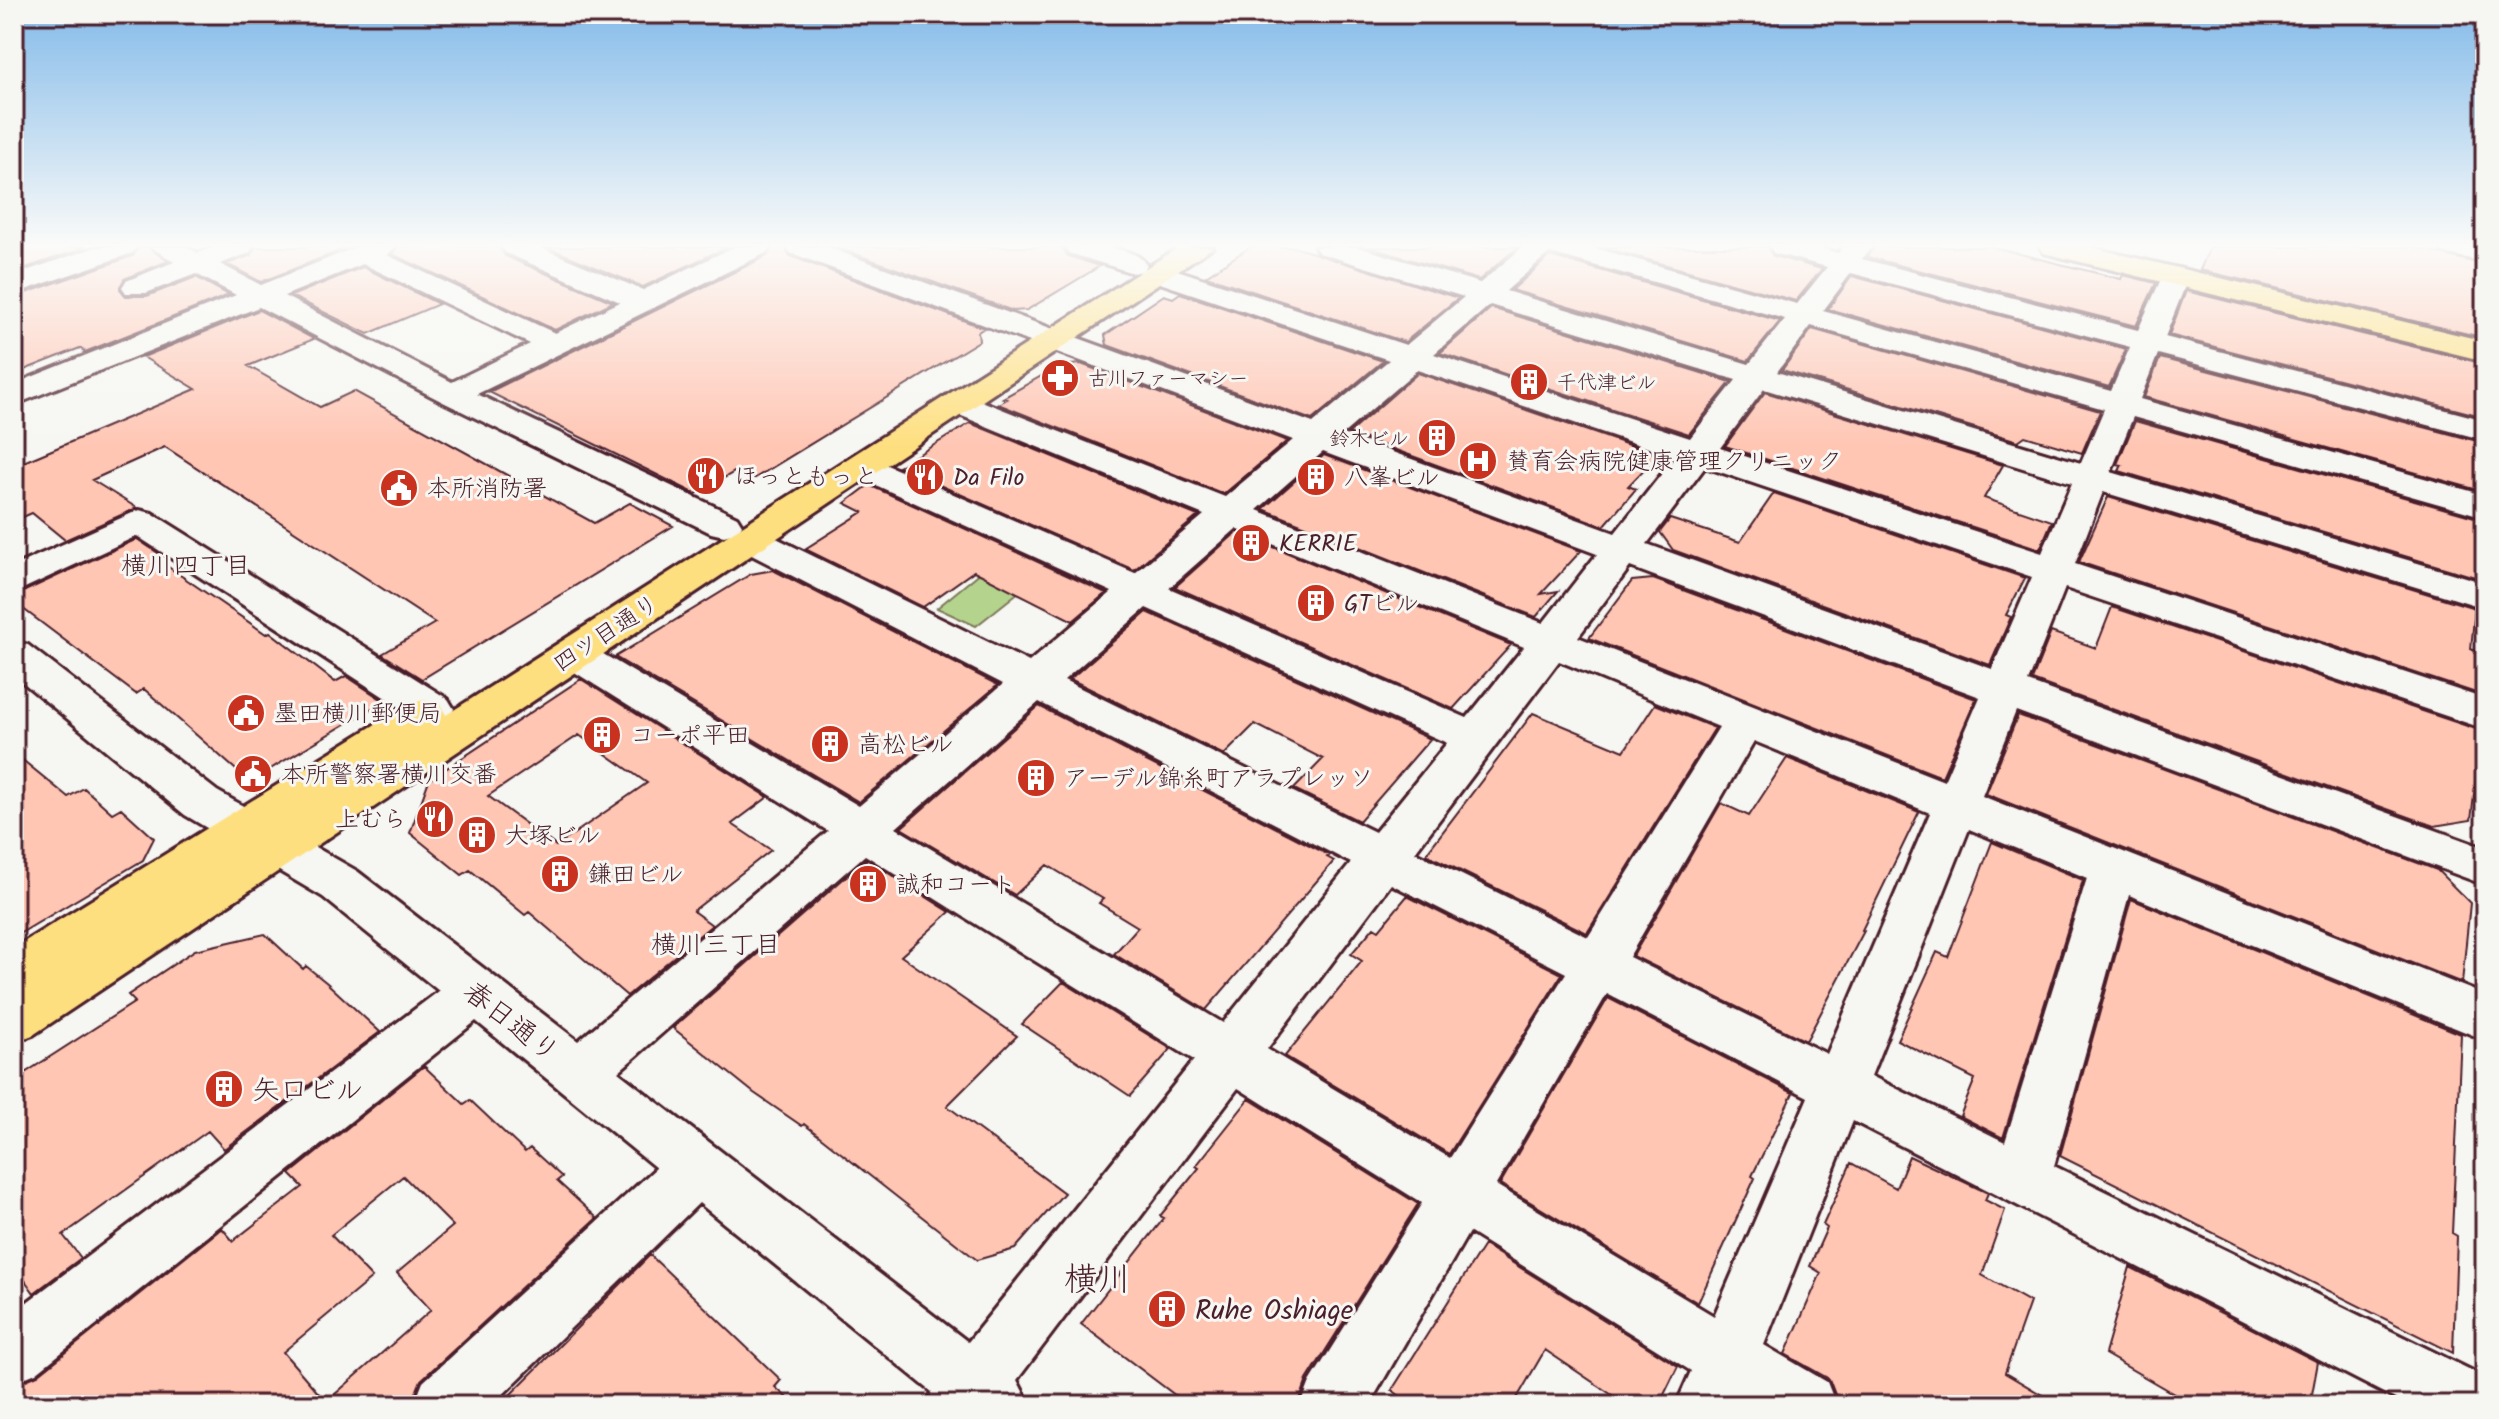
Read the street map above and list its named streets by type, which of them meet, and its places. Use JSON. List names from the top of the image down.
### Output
{
  "streets": {
    "main road": ["四ツ目通り"],
    "street": ["春日通り"]
  },
  "crossings": [
    ["四ツ目通り", "春日通り"]
  ],
  "districts": ["横川四丁目", "横川三丁目", "横川"],
  "places": {
    "pharmacy": ["古川ファーマシー"],
    "building": [
      "千代津ビル",
      "鈴木ビル",
      "八峯ビル",
      "KERRIE",
      "GTビル",
      "コーポ平田",
      "高松ビル",
      "アーデル錦糸町アラプレッソ",
      "大塚ビル",
      "鎌田ビル",
      "誠和コート",
      "矢口ビル",
      "Ruhe Oshiage"
    ],
    "hospital": ["賛育会病院健康管理クリニック"],
    "restaurant": ["ほっともっと", "Da Filo", "上むら"],
    "public building": ["本所消防署", "墨田横川郵便局", "本所警察署横川交番"]
  }
}
